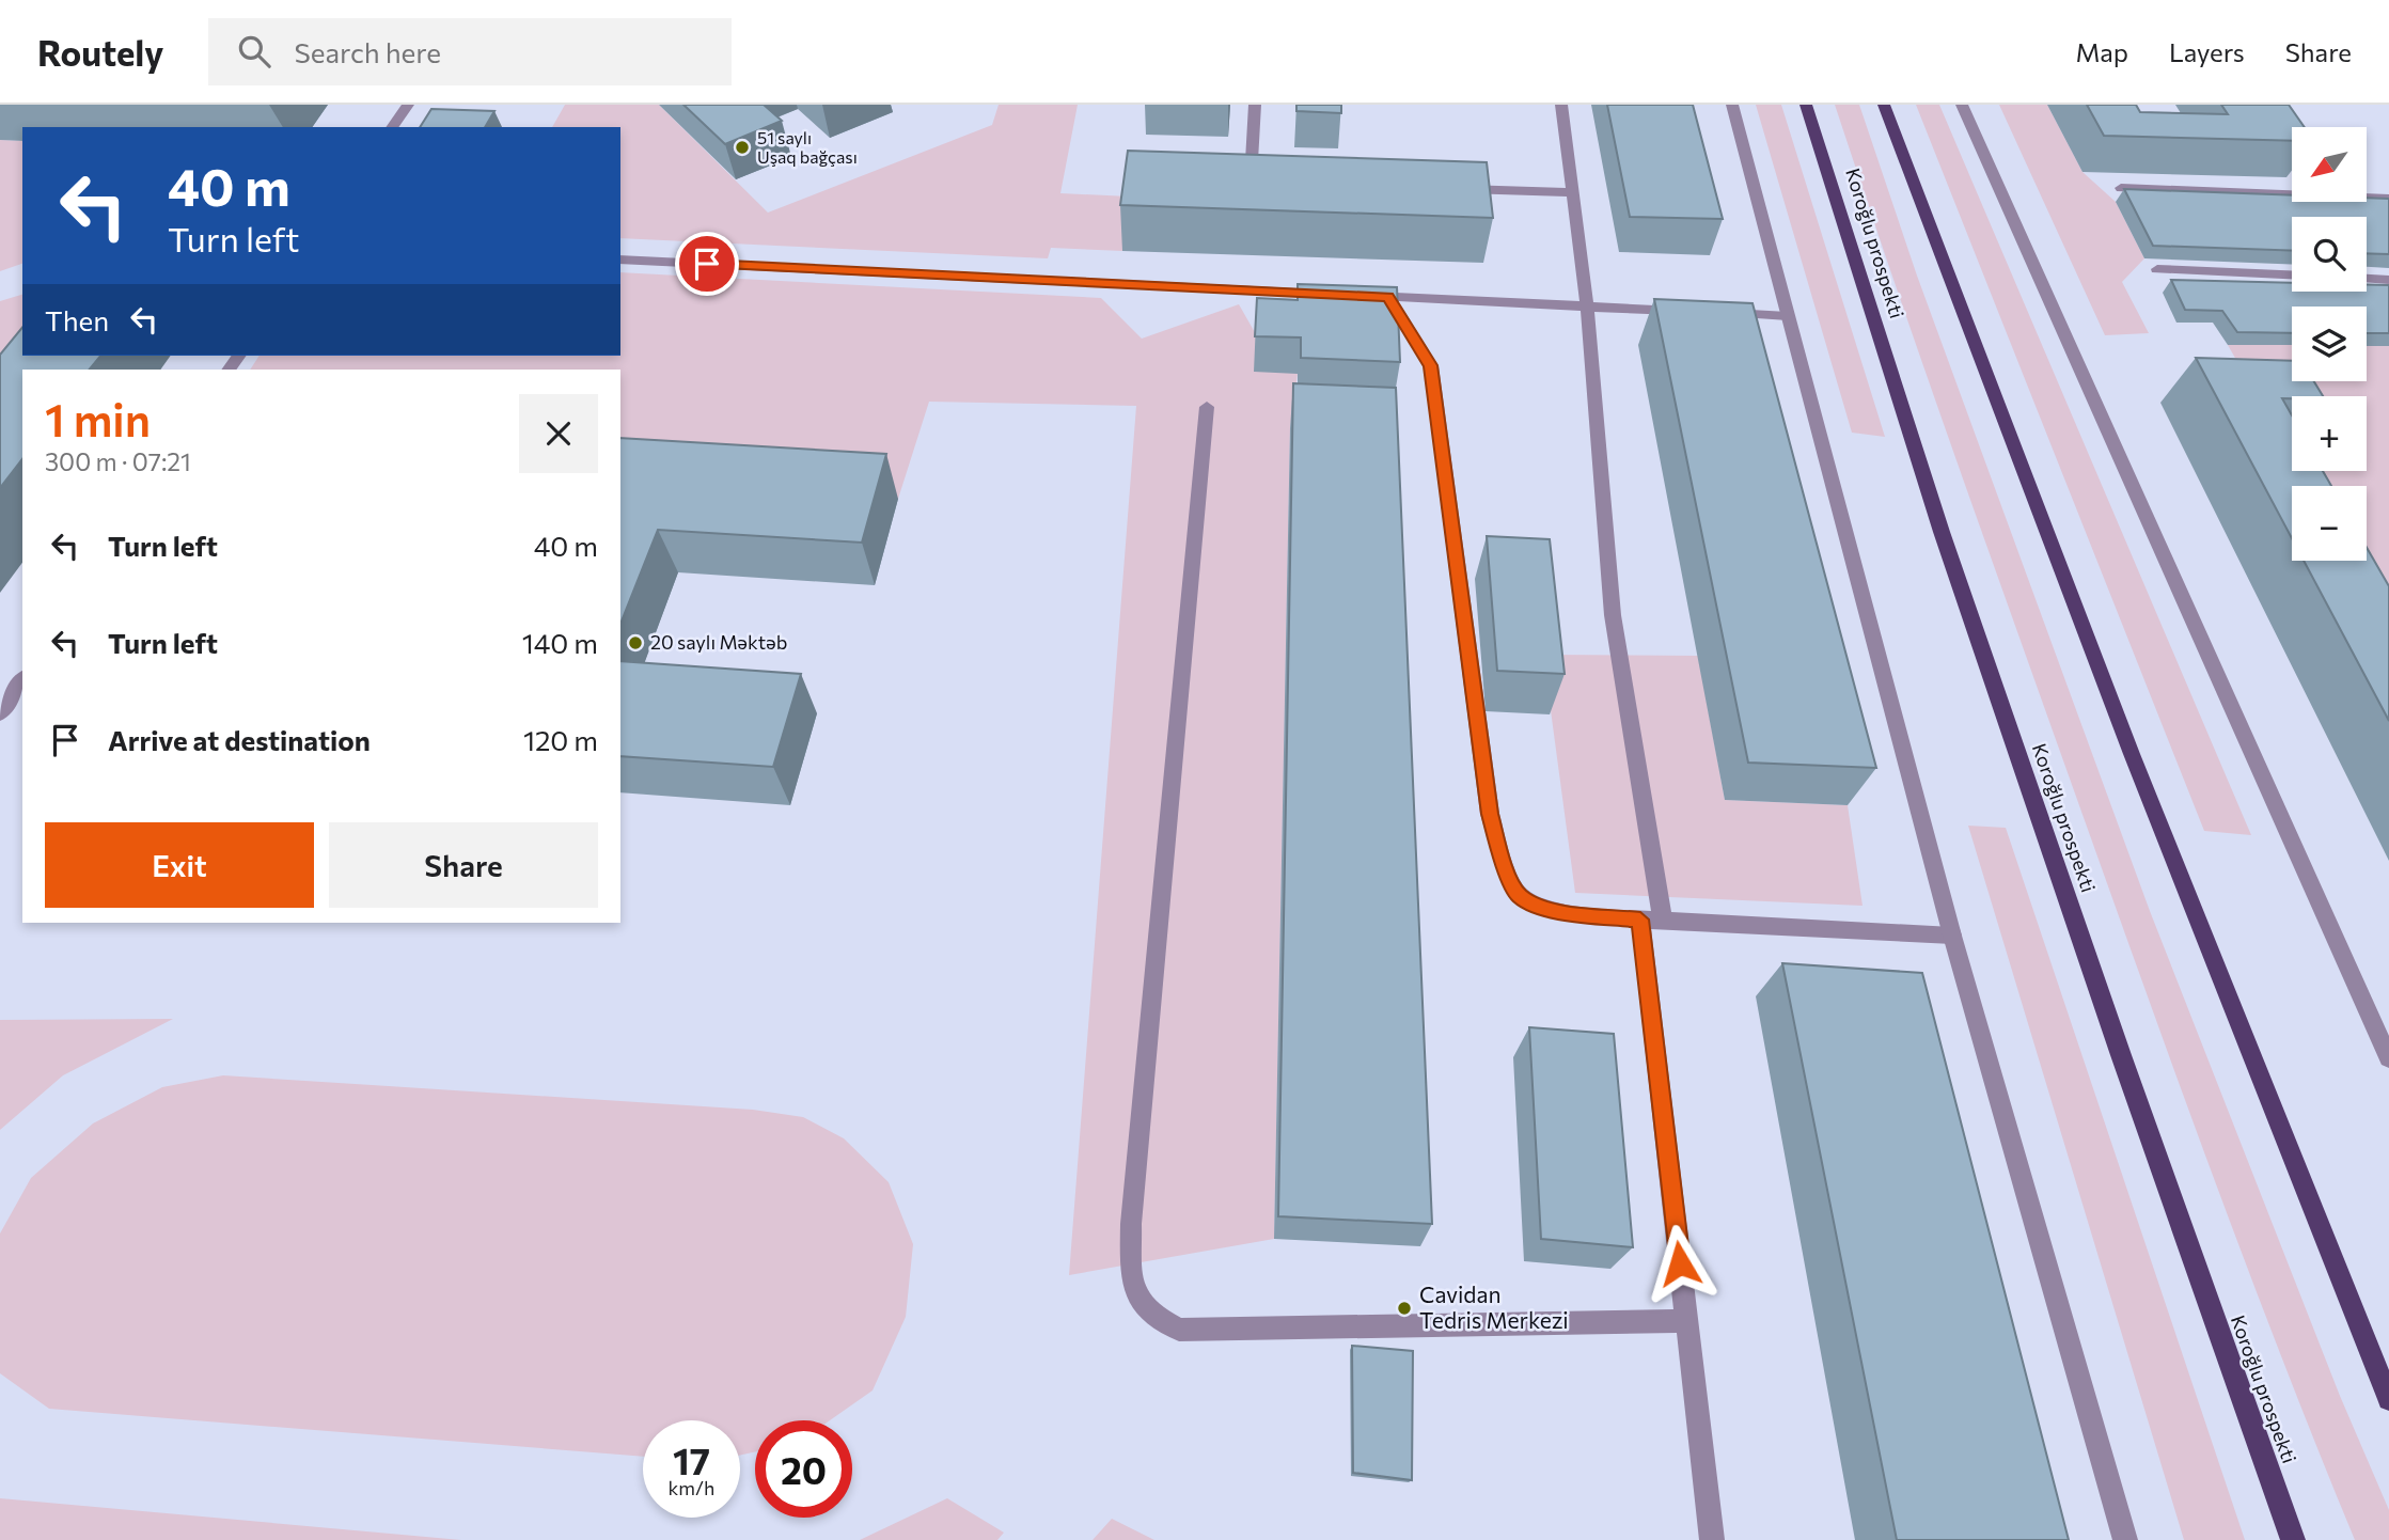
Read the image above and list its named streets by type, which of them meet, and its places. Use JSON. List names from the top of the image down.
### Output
{
  "streets": {
    "main road": ["Koroğlu prospekti"]
  },
  "places": ["51 saylı Uşaq bağçası", "20 saylı Məktəb", "Cavidan Tedris Merkezi"],
  "north": "bottom left",
  "page": {
    "header": "Routely",
    "search": "Search here",
    "nav": ["Map", "Layers", "Share"],
    "map_buttons": ["+", "−"],
    "turn": ["40 m", "Turn left"],
    "then": "Then",
    "heading": ["1 min", "300 m · 07:21"],
    "list": [
      {
        "name": "Turn left",
        "value": "40 m"
      },
      {
        "name": "Turn left",
        "value": "140 m"
      },
      {
        "name": "Arrive at destination",
        "value": "120 m"
      }
    ],
    "buttons": ["Exit", "Share"],
    "speed": "17 km/h",
    "limit": "20"
  }
}
